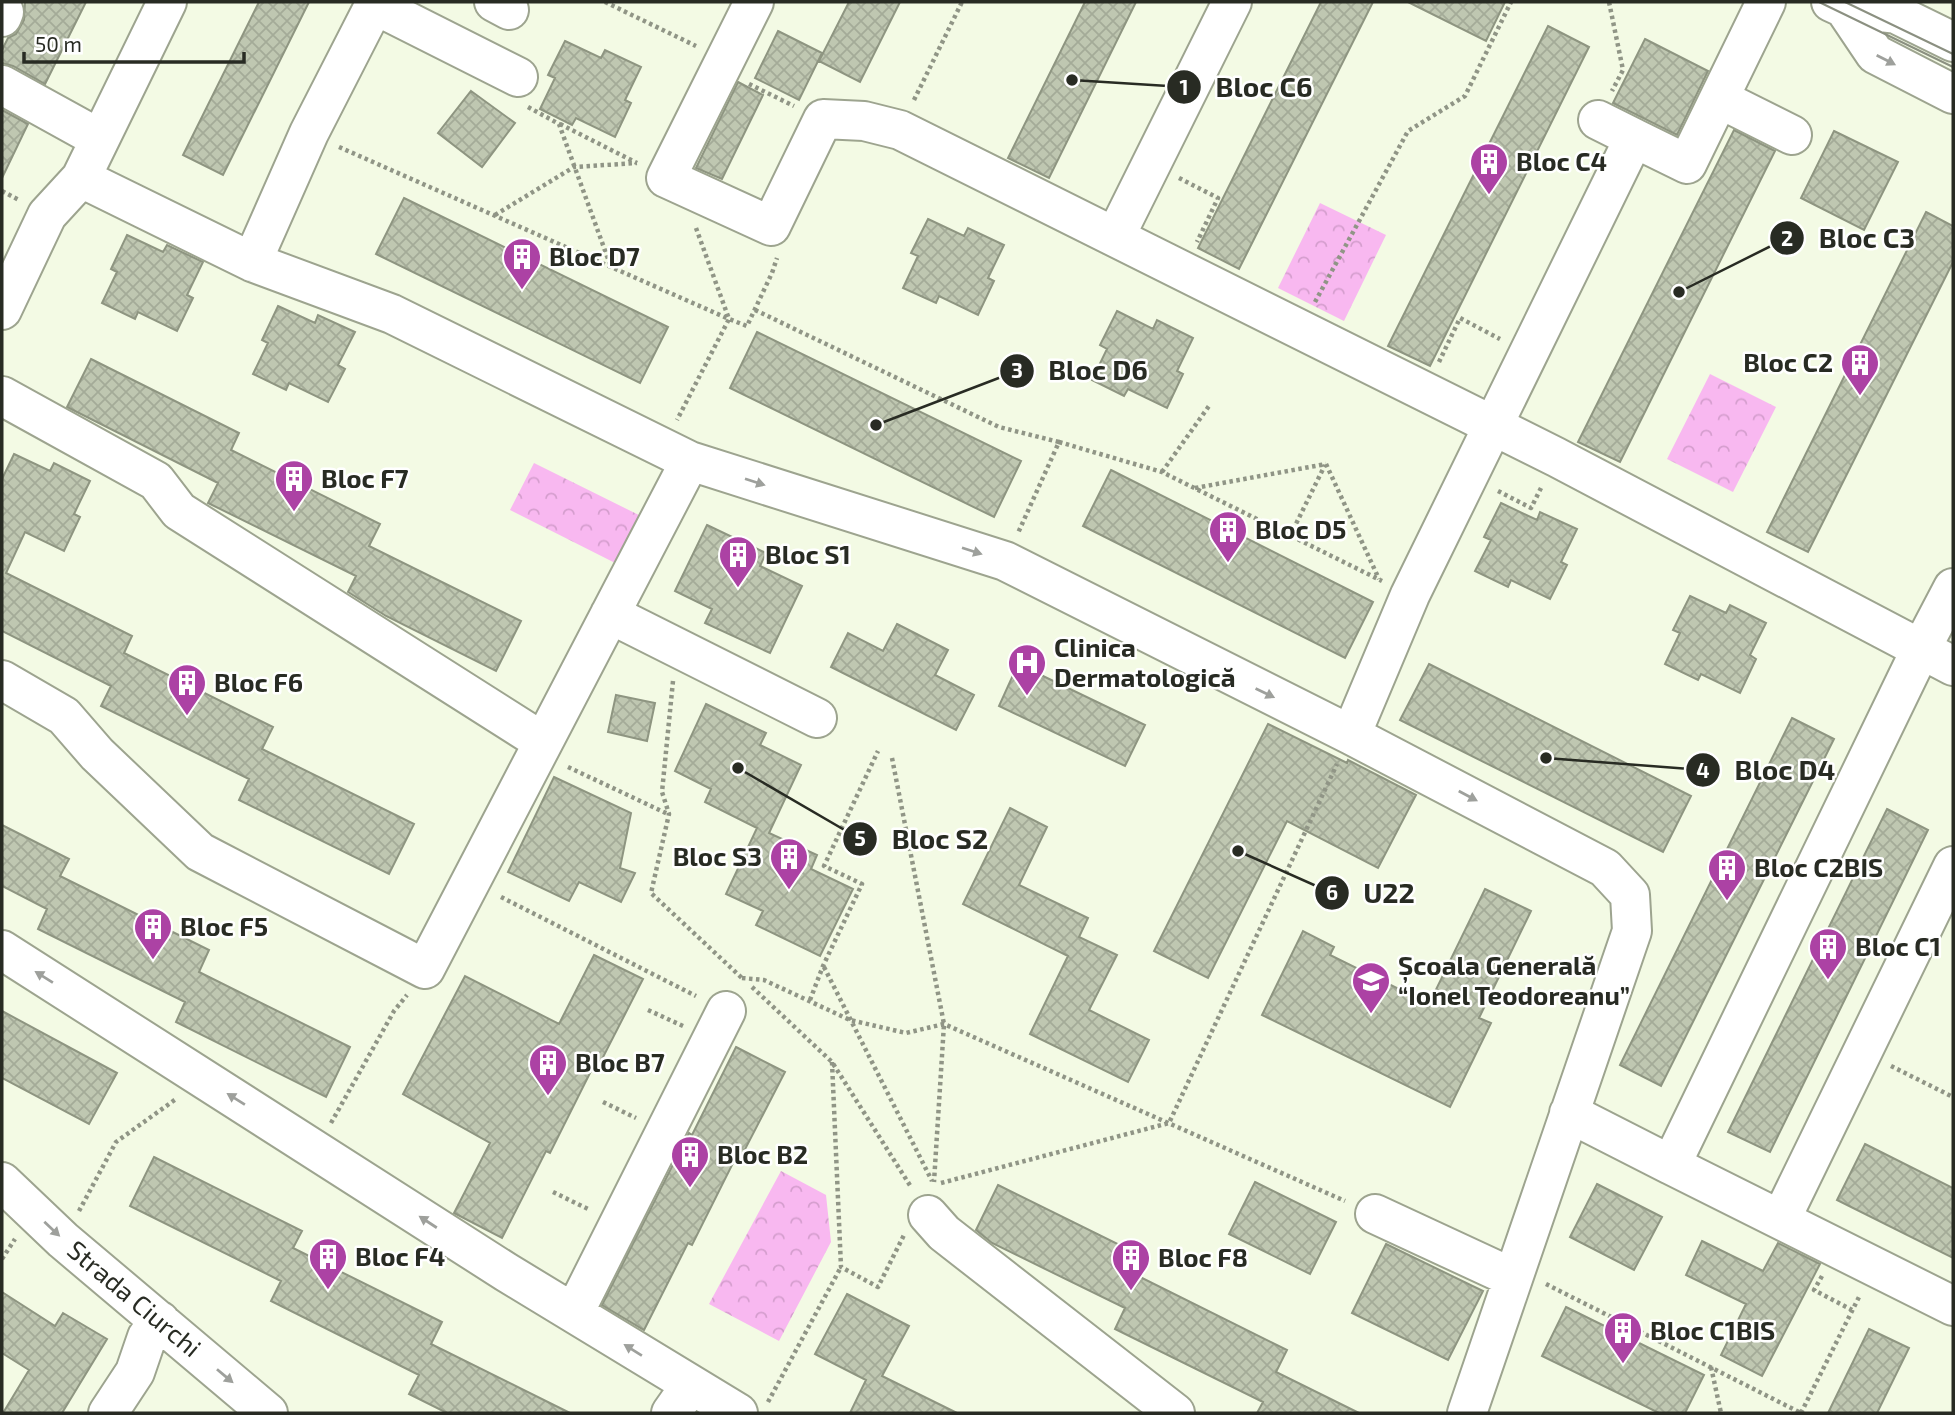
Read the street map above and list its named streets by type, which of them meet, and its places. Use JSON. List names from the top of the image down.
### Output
{
  "streets": {
    "street": ["Strada Ciurchi"]
  },
  "places": {
    "other": [
      "Bloc C6",
      "Bloc C3",
      "Bloc D6",
      "Bloc D4",
      "Bloc S2",
      "U22"
    ],
    "building": [
      "Bloc C4",
      "Bloc D7",
      "Bloc C2",
      "Bloc F7",
      "Bloc D5",
      "Bloc S1",
      "Bloc F6",
      "Bloc S3",
      "Bloc C2BIS",
      "Bloc F5",
      "Bloc C1",
      "Bloc B7",
      "Bloc B2",
      "Bloc F4",
      "Bloc F8",
      "Bloc C1BIS"
    ],
    "hospital": ["Clinica Dermatologică"],
    "school or university": ["Școala Generală “Ionel Teodoreanu”"]
  },
  "scale_bar": "50 m"
}
